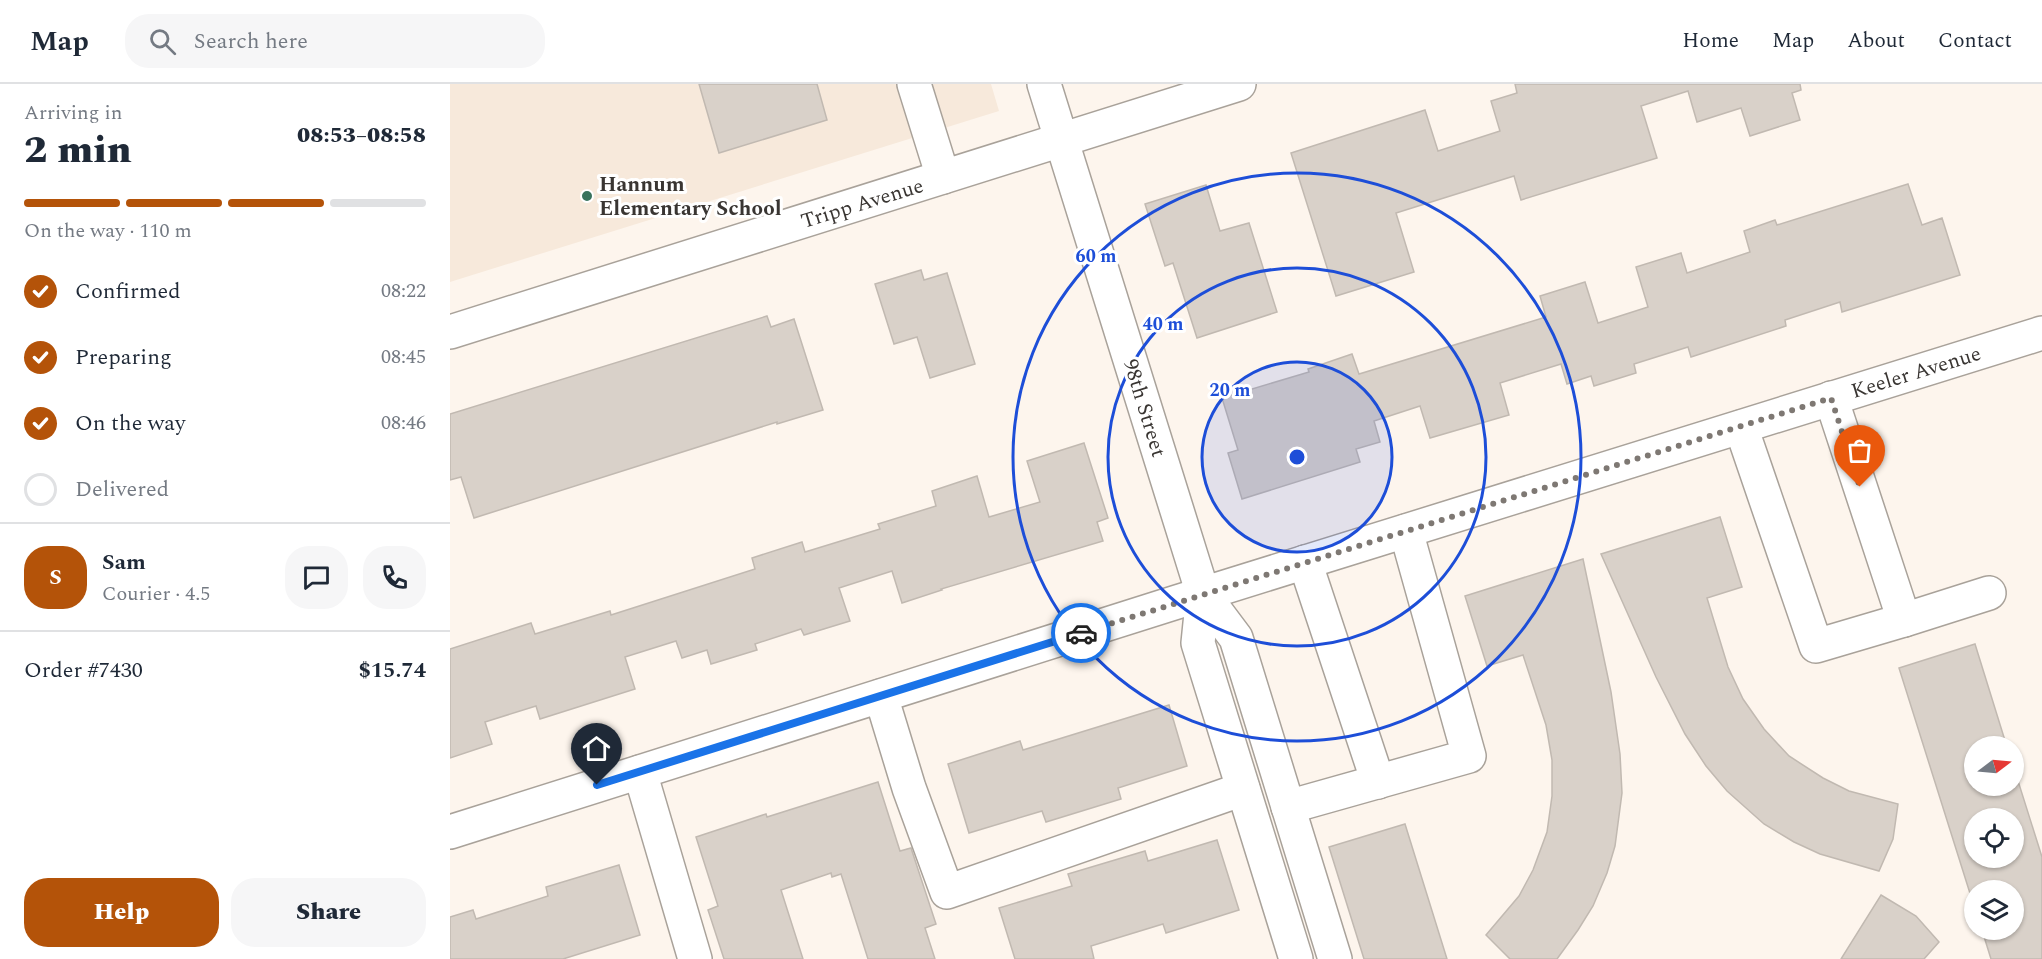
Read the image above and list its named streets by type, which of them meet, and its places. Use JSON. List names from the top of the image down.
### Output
{
  "streets": {
    "street": ["Tripp Avenue", "Keeler Avenue", "98th Street"]
  },
  "crossings": [
    ["Tripp Avenue", "98th Street"],
    ["Keeler Avenue", "98th Street"]
  ],
  "places": ["Hannum Elementary School"],
  "north": "right",
  "page": {
    "header": "Map",
    "search": "Search here",
    "nav": [
      "Home",
      "Map",
      "About",
      "Contact"
    ],
    "heading": ["2 min", "Arriving in", "08:53–08:58"],
    "panel": [
      "Sam",
      "Courier · 4.5",
      "Order #7430",
      "$15.74"
    ],
    "bar": "On the way · 110 m",
    "list": [
      ["Confirmed", "08:22"],
      ["Preparing", "08:45"],
      ["On the way", "08:46"],
      "Delivered"
    ],
    "round": "S",
    "buttons": ["Help", "Share"]
  },
  "rings": ["60 m", "40 m", "20 m"]
}
